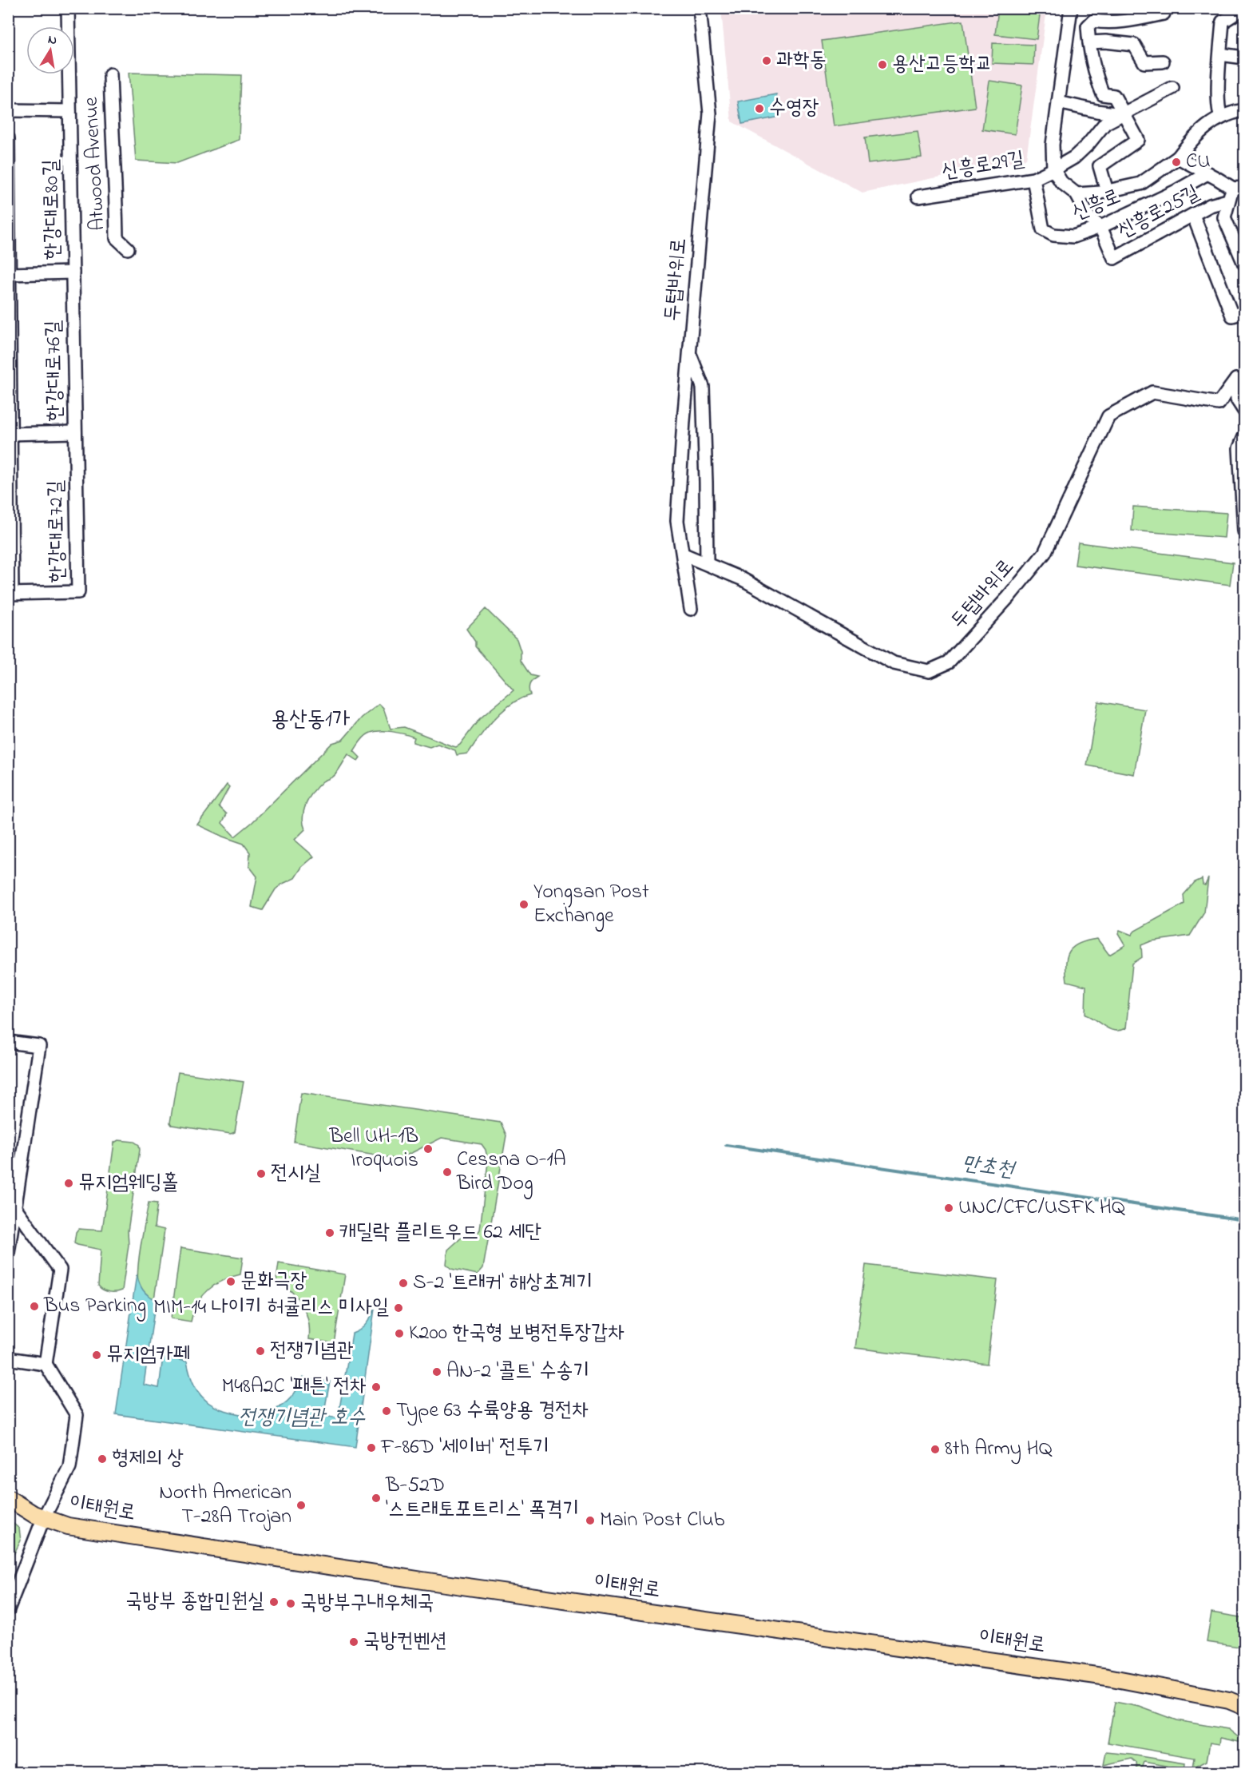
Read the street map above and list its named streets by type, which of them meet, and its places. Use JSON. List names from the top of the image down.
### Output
{
  "streets": {
    "main road": ["이태원로"],
    "street": [
      "Atwood Avenue",
      "신흥로29길",
      "신흥로",
      "한강대로80길",
      "신흥로25길",
      "두텁바위로",
      "한강대로76길",
      "한강대로72길"
    ]
  },
  "crossings": [
    ["신흥로29길", "신흥로"],
    ["신흥로", "신흥로25길"],
    ["한강대로80길", "한강대로76길"],
    ["한강대로76길", "한강대로72길"]
  ],
  "districts": ["용산동1가"],
  "water": ["만초천", "전쟁기념관 호수"],
  "places": [
    "과학동",
    "용산고등학교",
    "수영장",
    "CU",
    "Yongsan Post Exchange",
    "Bell UH-1B Iroquois",
    "Cessna O-1A Bird Dog",
    "전시실",
    "뮤지엄웨딩홀",
    "UNC/CFC/USFK HQ",
    "캐딜락 플리트우드 62 세단",
    "문화극장",
    "S-2 '트래커' 해상초계기",
    "Bus Parking",
    "MIM-14 나이키 허큘리스 미사일",
    "K200 한국형 보병전투장갑차",
    "전쟁기념관",
    "뮤지엄카페",
    "AN-2 '콜트' 수송기",
    "M48A2C '패튼' 전차",
    "Type 63 수륙양용 경전차",
    "F-86D '세이버' 전투기",
    "8th Army HQ",
    "형제의 상",
    "B-52D '스트래토포트리스' 폭격기",
    "North American T-28A Trojan",
    "Main Post Club",
    "국방부 종합민원실",
    "국방부구내우체국",
    "국방컨벤션"
  ],
  "north": "top"
}
